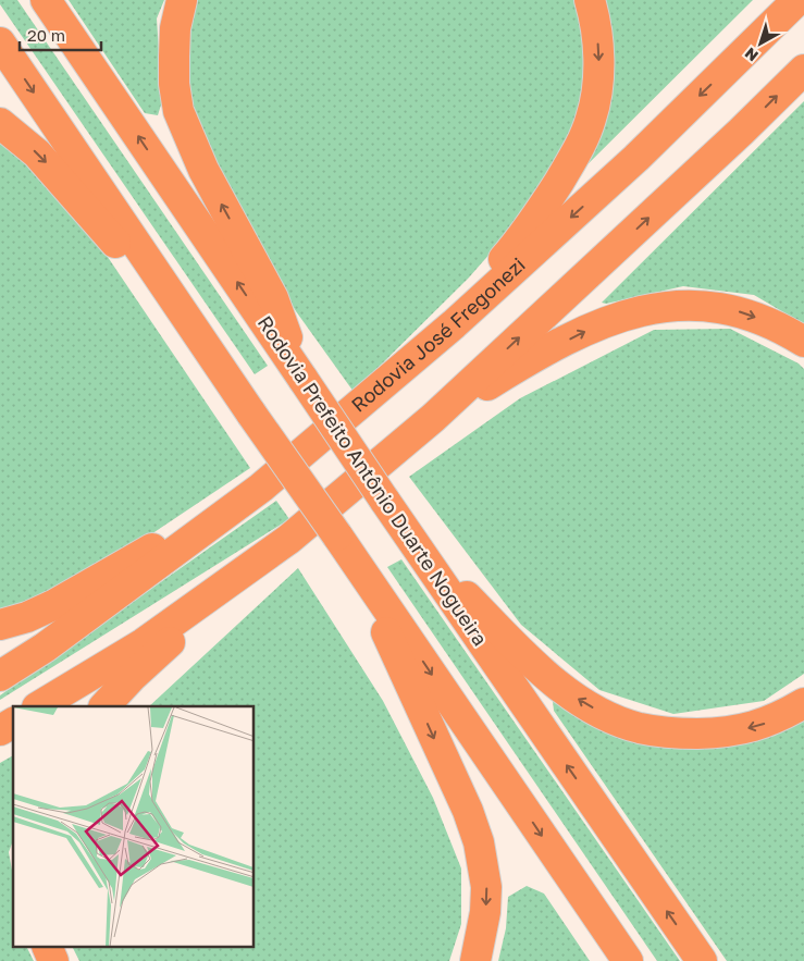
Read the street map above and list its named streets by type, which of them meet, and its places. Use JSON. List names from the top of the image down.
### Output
{
  "streets": {
    "highway": ["Rodovia José Fregonezi", "Rodovia Prefeito Antônio Duarte Nogueira"]
  },
  "scale_bar": "20 m",
  "north": "bottom left"
}
